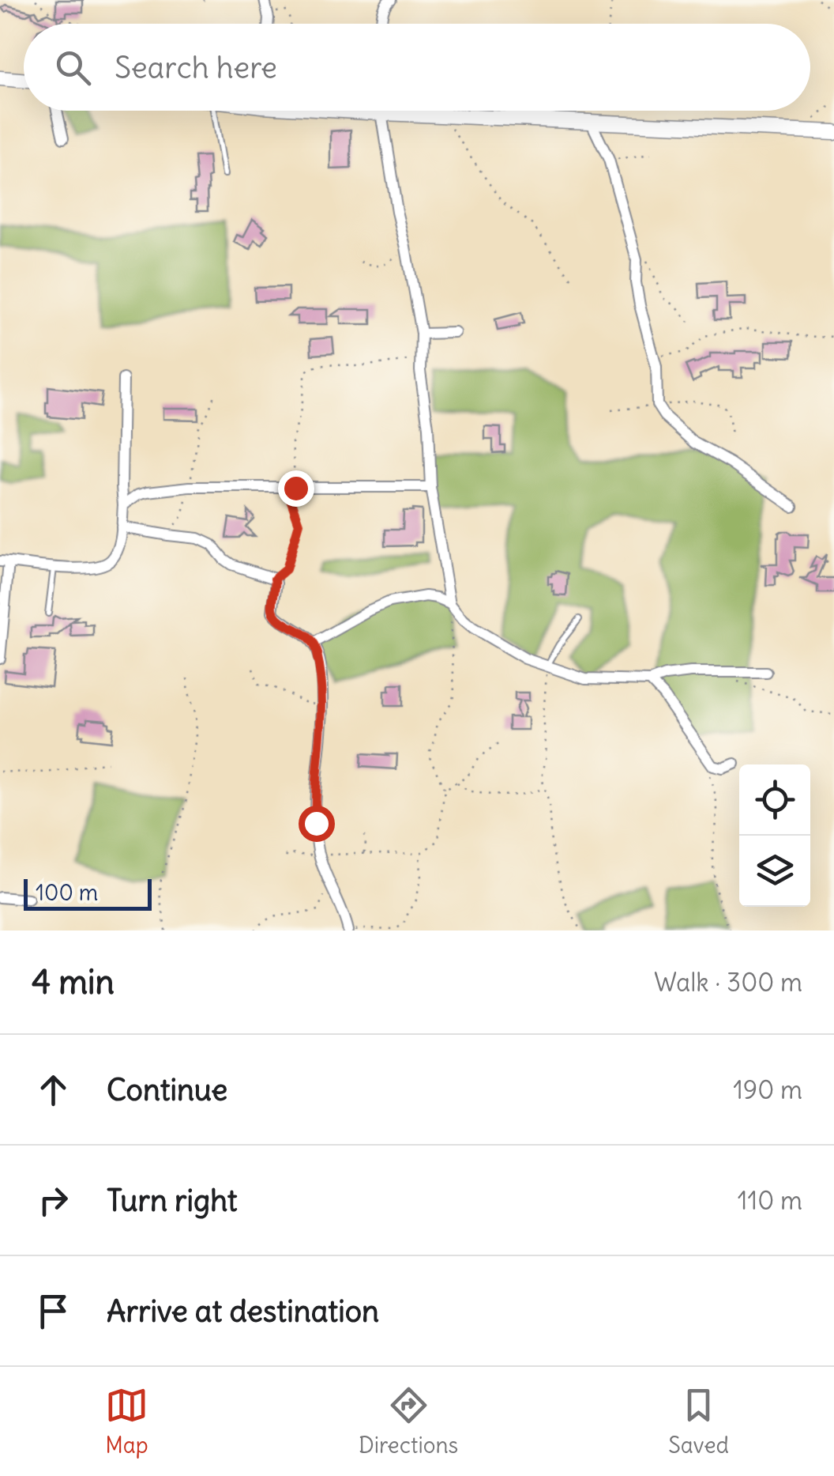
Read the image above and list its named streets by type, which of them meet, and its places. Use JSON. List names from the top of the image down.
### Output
{
  "scale_bar": "100 m",
  "page": {
    "search": "Search here",
    "scale": "100 m",
    "heading": ["4 min", "Walk · 300 m"],
    "list": [
      ["Continue", "190 m"],
      ["Turn right", "110 m"],
      "Arrive at destination"
    ],
    "nav": ["Map", "Directions", "Saved"]
  }
}
